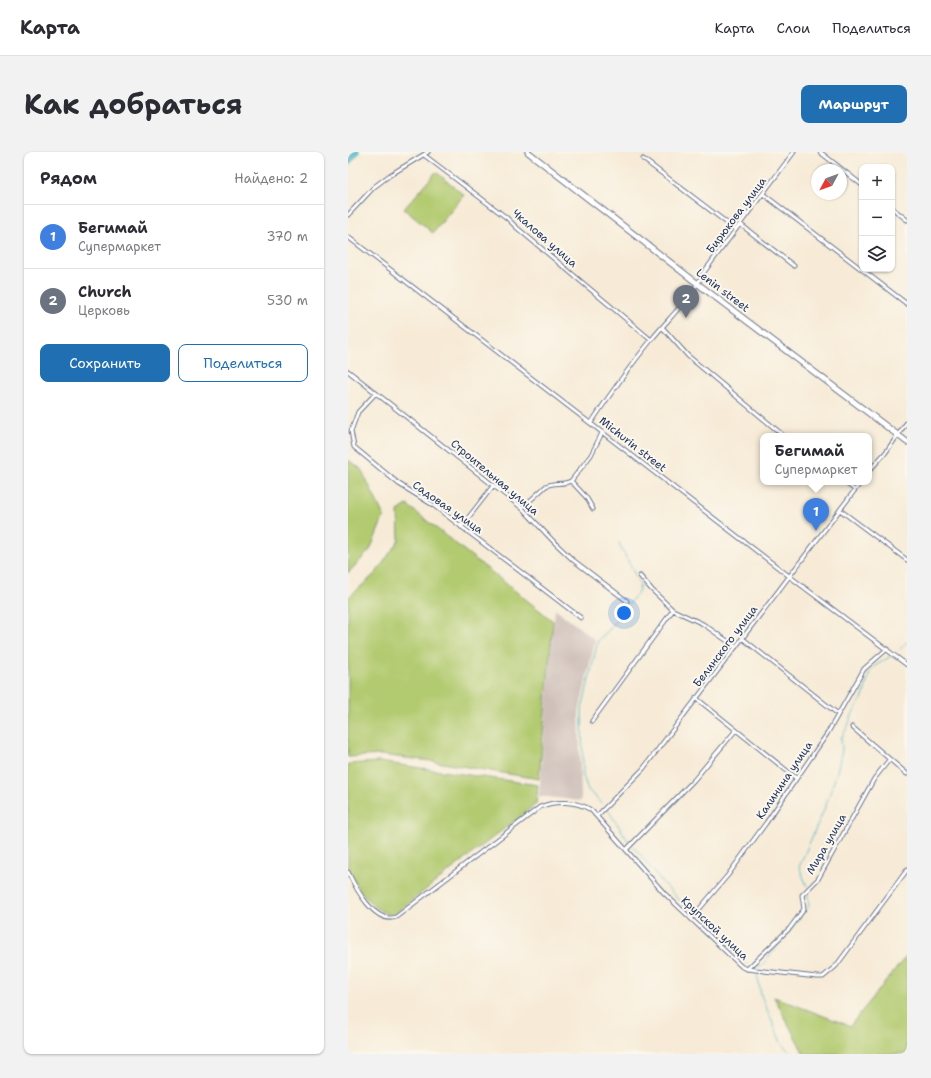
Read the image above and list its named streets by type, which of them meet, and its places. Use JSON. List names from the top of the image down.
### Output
{
  "streets": {
    "main road": ["Lenin street"],
    "street": [
      "Бирюкова улица",
      "Чкалова улица",
      "Michurin street",
      "Строительная улица",
      "Садовая улица",
      "Белинского улица",
      "Калинина улица",
      "Мира улица",
      "Крупской улица"
    ]
  },
  "crossings": [
    ["Бирюкова улица", "Чкалова улица"],
    ["Бирюкова улица", "Lenin street"],
    ["Бирюкова улица", "Michurin street"],
    ["Michurin street", "Белинского улица"],
    ["Michurin street", "Калинина улица"],
    ["Строительная улица", "Садовая улица"],
    ["Белинского улица", "Крупской улица"],
    ["Калинина улица", "Крупской улица"],
    ["Мира улица", "Крупской улица"]
  ],
  "north": "bottom left",
  "page": {
    "header": "Карта",
    "nav": ["Карта", "Слои", "Поделиться"],
    "title": "Как добраться",
    "buttons": [
      "Маршрут",
      ["Сохранить", "Поделиться"]
    ],
    "heading": ["Рядом", "Найдено: 2"],
    "map_buttons": ["+", "−"],
    "list": [
      {
        "mark": "1",
        "name": "Бегимай",
        "note": "Супермаркет",
        "value": "370 m"
      },
      {
        "mark": "2",
        "name": "Сhurch",
        "note": "Церковь",
        "value": "530 m"
      }
    ],
    "pins": ["2", "1"],
    "popup": ["Бегимай", "Супермаркет"]
  }
}
